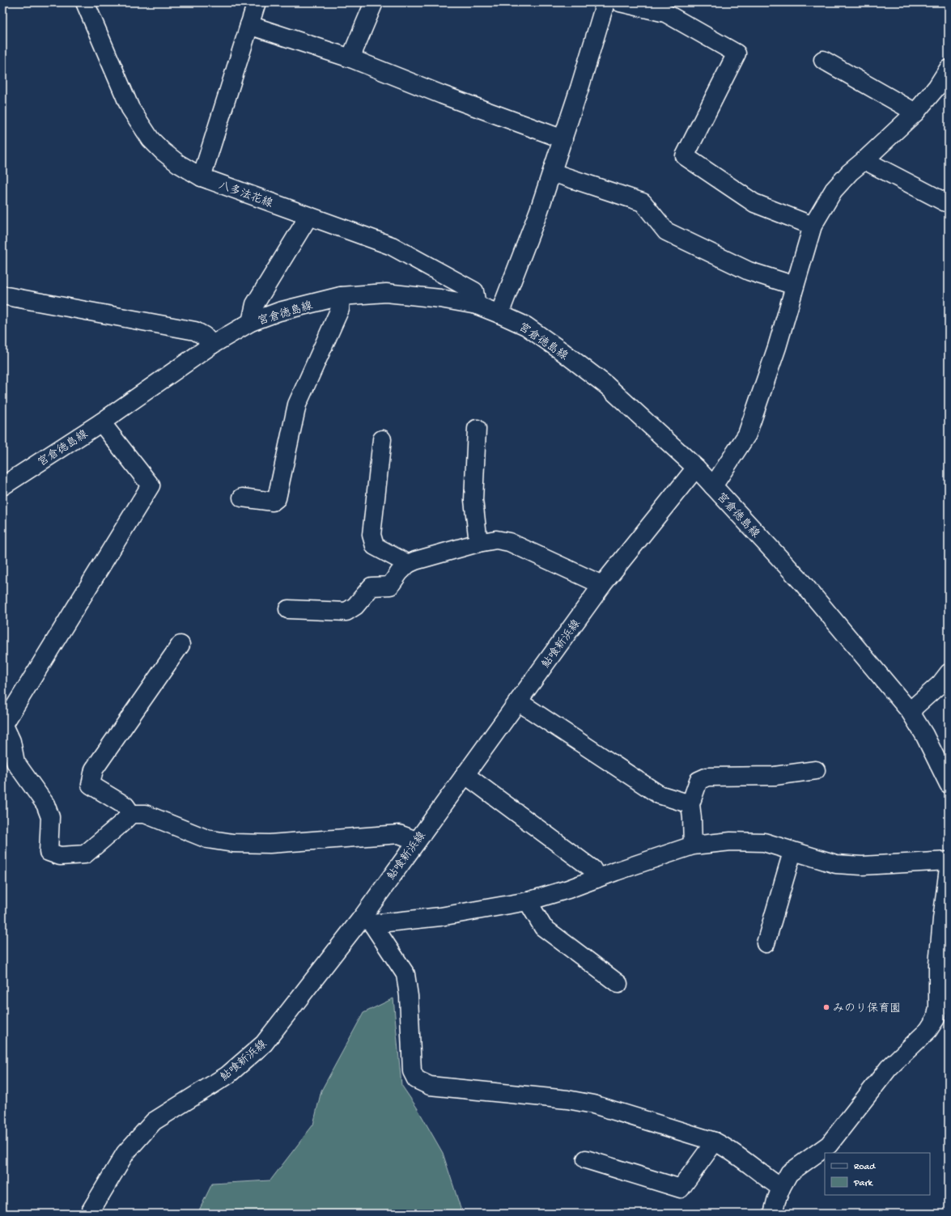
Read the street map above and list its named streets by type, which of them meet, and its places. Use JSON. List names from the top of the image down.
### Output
{
  "streets": {
    "street": ["八多法花線", "宮倉徳島線", "鮎喰新浜線"]
  },
  "crossings": [
    ["八多法花線", "宮倉徳島線"],
    ["宮倉徳島線", "鮎喰新浜線"]
  ],
  "places": ["みのり保育園"],
  "legend": ["Road", "Park"]
}
